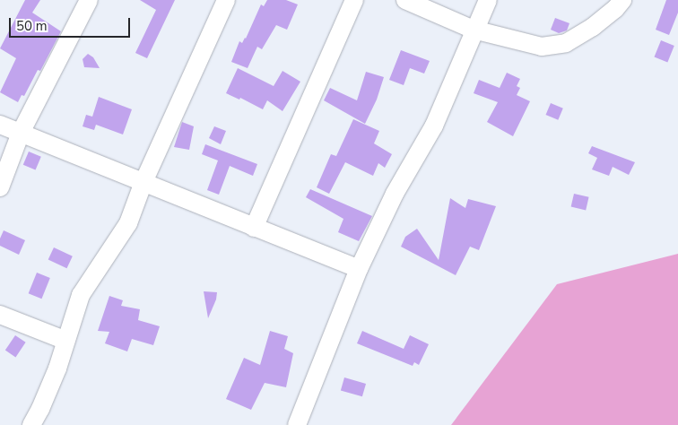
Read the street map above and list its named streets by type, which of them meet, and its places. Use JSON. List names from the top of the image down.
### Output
{
  "scale_bar": "50 m"
}
